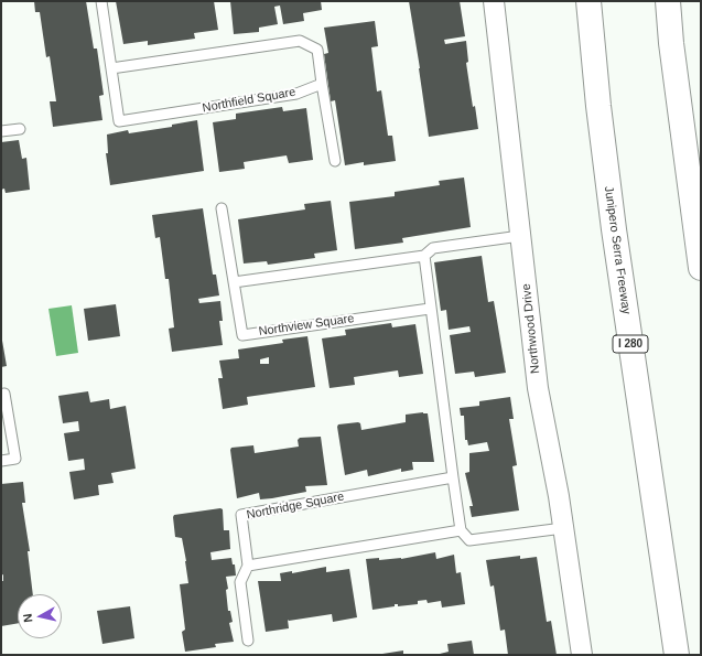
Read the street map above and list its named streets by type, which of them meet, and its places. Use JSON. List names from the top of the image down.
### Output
{
  "streets": {
    "highway": ["Junipero Serra Freeway", "I 280"],
    "street": ["Northwood Drive"],
    "lane": ["Northfield Square", "Northview Square", "Northridge Square"]
  },
  "north": "left"
}
